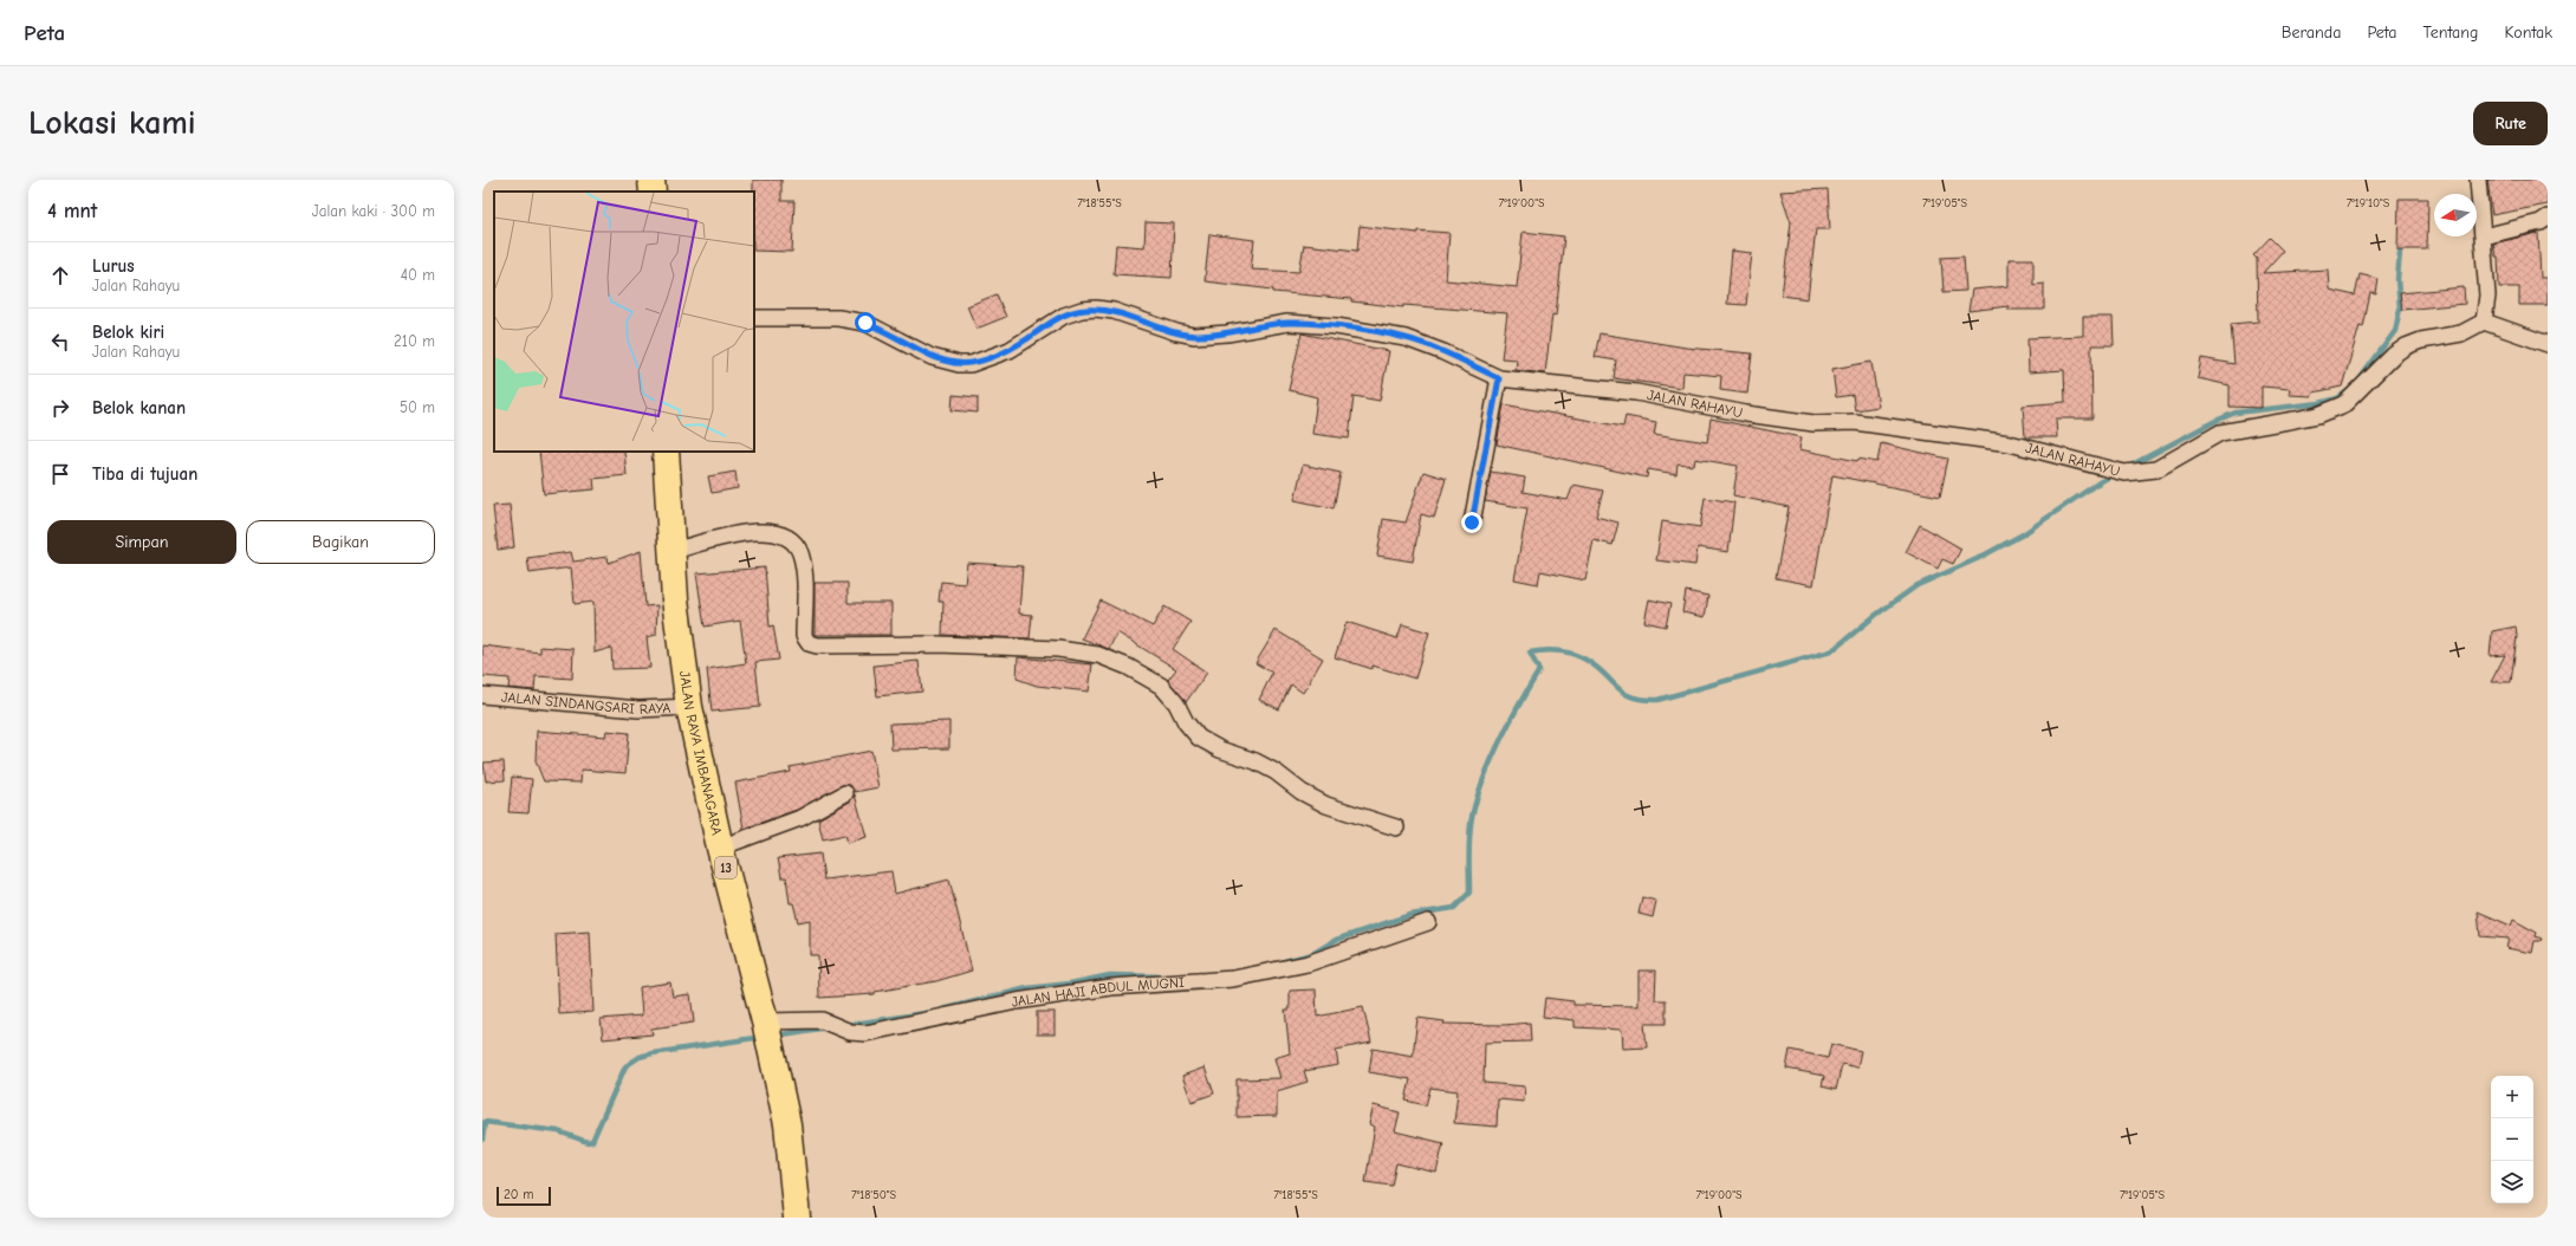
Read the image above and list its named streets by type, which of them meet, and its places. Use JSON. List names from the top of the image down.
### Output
{
  "streets": {
    "highway": ["JALAN RAYA IMBANAGARA", "13"],
    "street": ["JALAN RAHAYU", "JALAN SINDANGSARI RAYA", "JALAN HAJI ABDUL MUGNI"]
  },
  "crossings": [
    ["JALAN SINDANGSARI RAYA", "JALAN RAYA IMBANAGARA"],
    ["JALAN RAYA IMBANAGARA", "JALAN HAJI ABDUL MUGNI"]
  ],
  "scale_bar": "20 m",
  "north": "left",
  "page": {
    "header": "Peta",
    "nav": [
      "Beranda",
      "Peta",
      "Tentang",
      "Kontak"
    ],
    "buttons": [
      "Rute",
      ["Simpan", "Bagikan"]
    ],
    "title": "Lokasi kami",
    "heading": ["4 mnt", "Jalan kaki · 300 m"],
    "list": [
      ["Lurus", "Jalan Rahayu", "40 m"],
      ["Belok kiri", "Jalan Rahayu", "210 m"],
      ["Belok kanan", "50 m"],
      "Tiba di tujuan"
    ],
    "map_buttons": ["+", "−"],
    "scale": "20 m"
  },
  "coordinates": [
    "7°18'55\"S",
    "7°19'00\"S",
    "7°19'05\"S",
    "7°19'10\"S",
    "7°18'50\"S"
  ]
}
